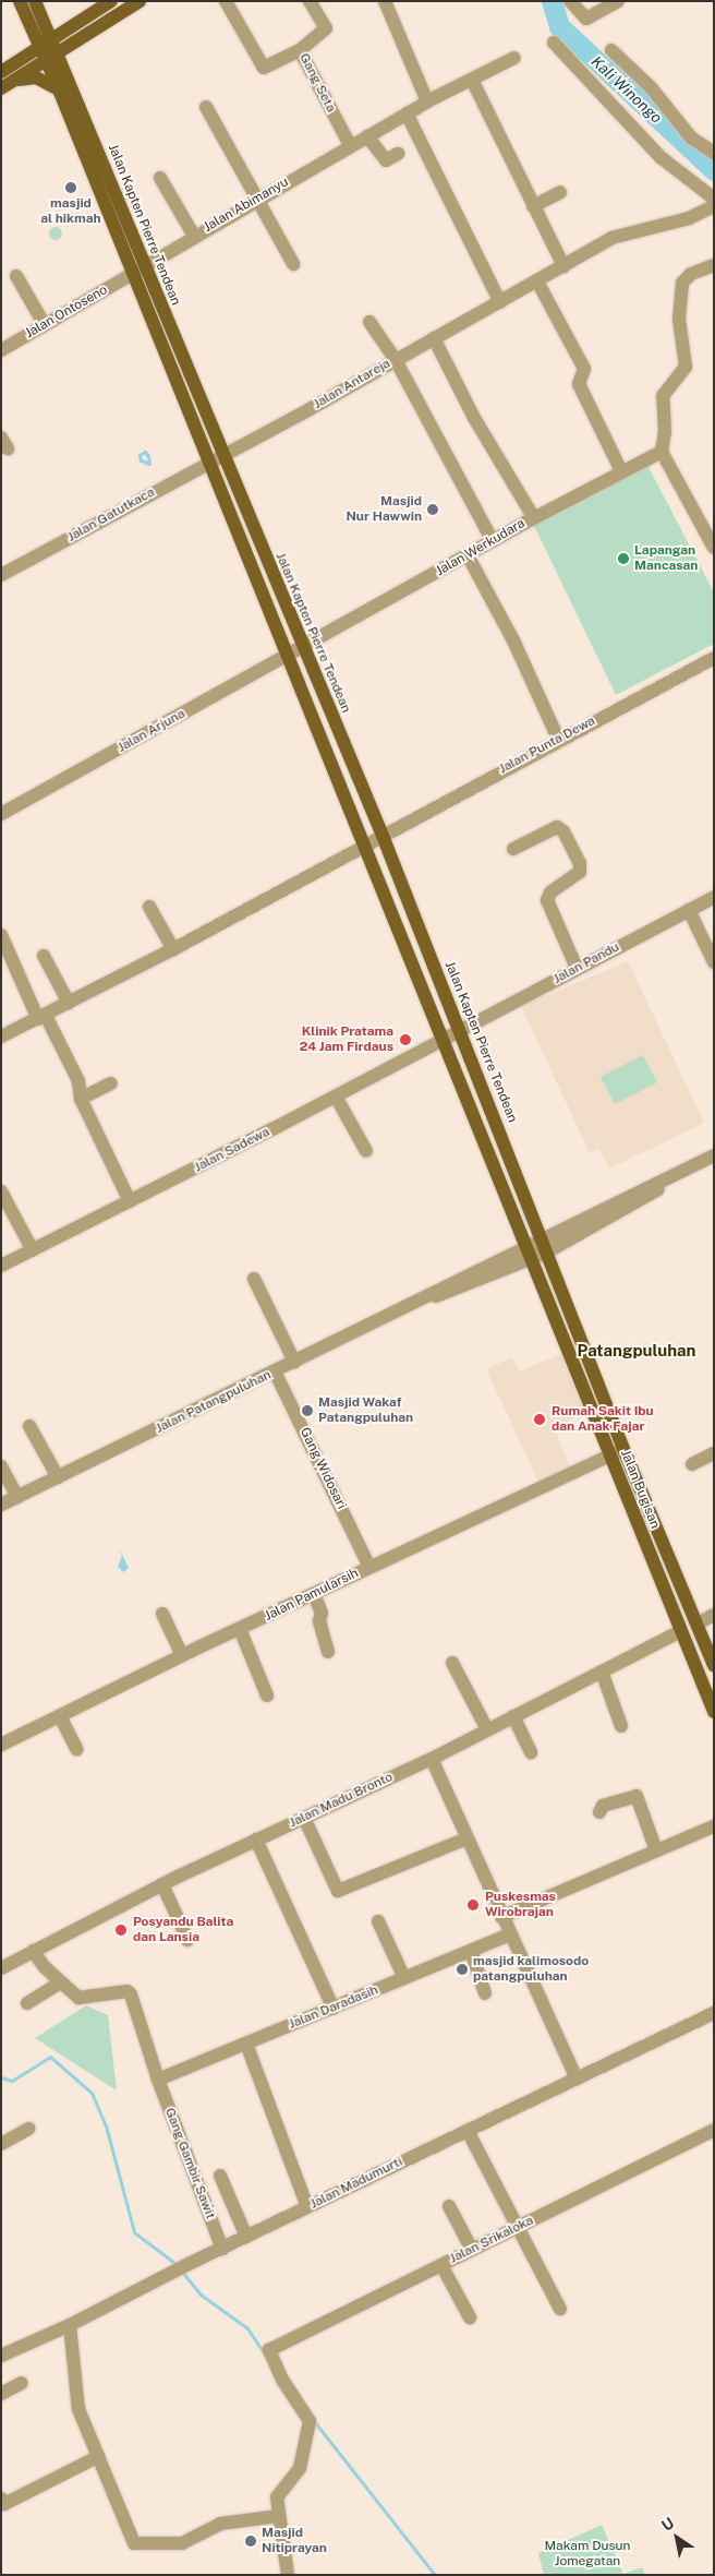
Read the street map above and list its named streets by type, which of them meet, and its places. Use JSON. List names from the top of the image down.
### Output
{
  "streets": {
    "main road": ["Jalan Kapten Pierre Tendean", "Jalan Bugisan"],
    "street": [
      "Gang Seta",
      "Jalan Abimanyu",
      "Jalan Ontoseno",
      "Jalan Antareja",
      "Jalan Gatutkaca",
      "Jalan Werkudara",
      "Jalan Arjuna",
      "Jalan Punta Dewa",
      "Jalan Pandu",
      "Jalan Sadewa",
      "Jalan Patangpuluhan",
      "Gang Widosari",
      "Jalan Pamularsih",
      "Jalan Madu Bronto",
      "Jalan Daradasih",
      "Gang Gambir Sawit",
      "Jalan Madumurti",
      "Jalan Srikaloka"
    ]
  },
  "crossings": [
    ["Gang Seta", "Jalan Abimanyu"],
    ["Jalan Abimanyu", "Jalan Kapten Pierre Tendean"],
    ["Jalan Abimanyu", "Jalan Ontoseno"],
    ["Jalan Kapten Pierre Tendean", "Jalan Ontoseno"],
    ["Jalan Kapten Pierre Tendean", "Jalan Antareja"],
    ["Jalan Kapten Pierre Tendean", "Jalan Gatutkaca"],
    ["Jalan Kapten Pierre Tendean", "Jalan Werkudara"],
    ["Jalan Kapten Pierre Tendean", "Jalan Arjuna"],
    ["Jalan Kapten Pierre Tendean", "Jalan Punta Dewa"],
    ["Jalan Kapten Pierre Tendean", "Jalan Pandu"],
    ["Jalan Kapten Pierre Tendean", "Jalan Sadewa"],
    ["Jalan Kapten Pierre Tendean", "Jalan Patangpuluhan"],
    ["Jalan Kapten Pierre Tendean", "Jalan Bugisan"],
    ["Jalan Antareja", "Jalan Gatutkaca"],
    ["Jalan Werkudara", "Jalan Arjuna"],
    ["Jalan Pandu", "Jalan Sadewa"],
    ["Jalan Patangpuluhan", "Gang Widosari"],
    ["Jalan Patangpuluhan", "Jalan Bugisan"],
    ["Gang Widosari", "Jalan Pamularsih"],
    ["Jalan Bugisan", "Jalan Pamularsih"],
    ["Jalan Bugisan", "Jalan Madu Bronto"],
    ["Jalan Daradasih", "Gang Gambir Sawit"],
    ["Gang Gambir Sawit", "Jalan Madumurti"]
  ],
  "districts": ["Patangpuluhan"],
  "water": ["Kali Winongo"],
  "parks": ["Makam Dusun Jomegatan"],
  "places": [
    "masjid al hikmah",
    "Masjid Nur Hawwin",
    "Lapangan Mancasan",
    "Klinik Pratama 24 Jam Firdaus",
    "Masjid Wakaf Patangpuluhan",
    "Rumah Sakit Ibu dan Anak Fajar",
    "Puskesmas Wirobrajan",
    "Posyandu Balita dan Lansia",
    "masjid kalimosodo patangpuluhan",
    "Masjid Nitiprayan"
  ],
  "north": "top left"
}
